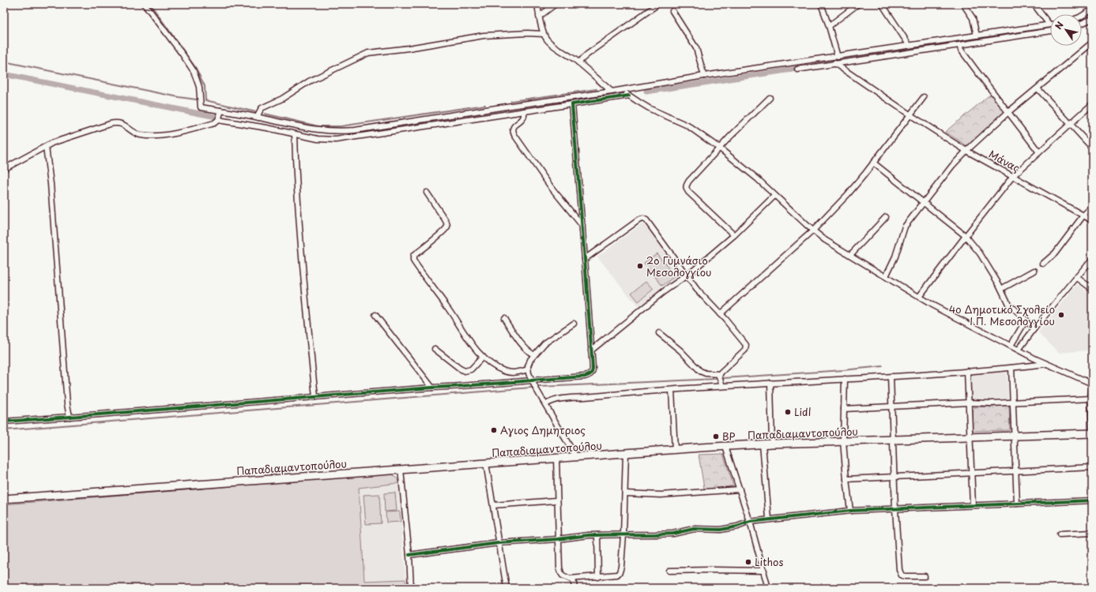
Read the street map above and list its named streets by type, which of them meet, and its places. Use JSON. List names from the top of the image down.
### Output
{
  "streets": {
    "main road": ["Παπαδιαμαντοπούλου"],
    "street": ["Μάνας"]
  },
  "places": [
    "2ο Γυμνάσιο Μεσολογγίου",
    "4ο Δημοτικό Σχολείο Ι.Π. Μεσολογγίου",
    "Lidl",
    "Αγιος Δημητριος",
    "BP",
    "Lithos"
  ],
  "north": "top left"
}
